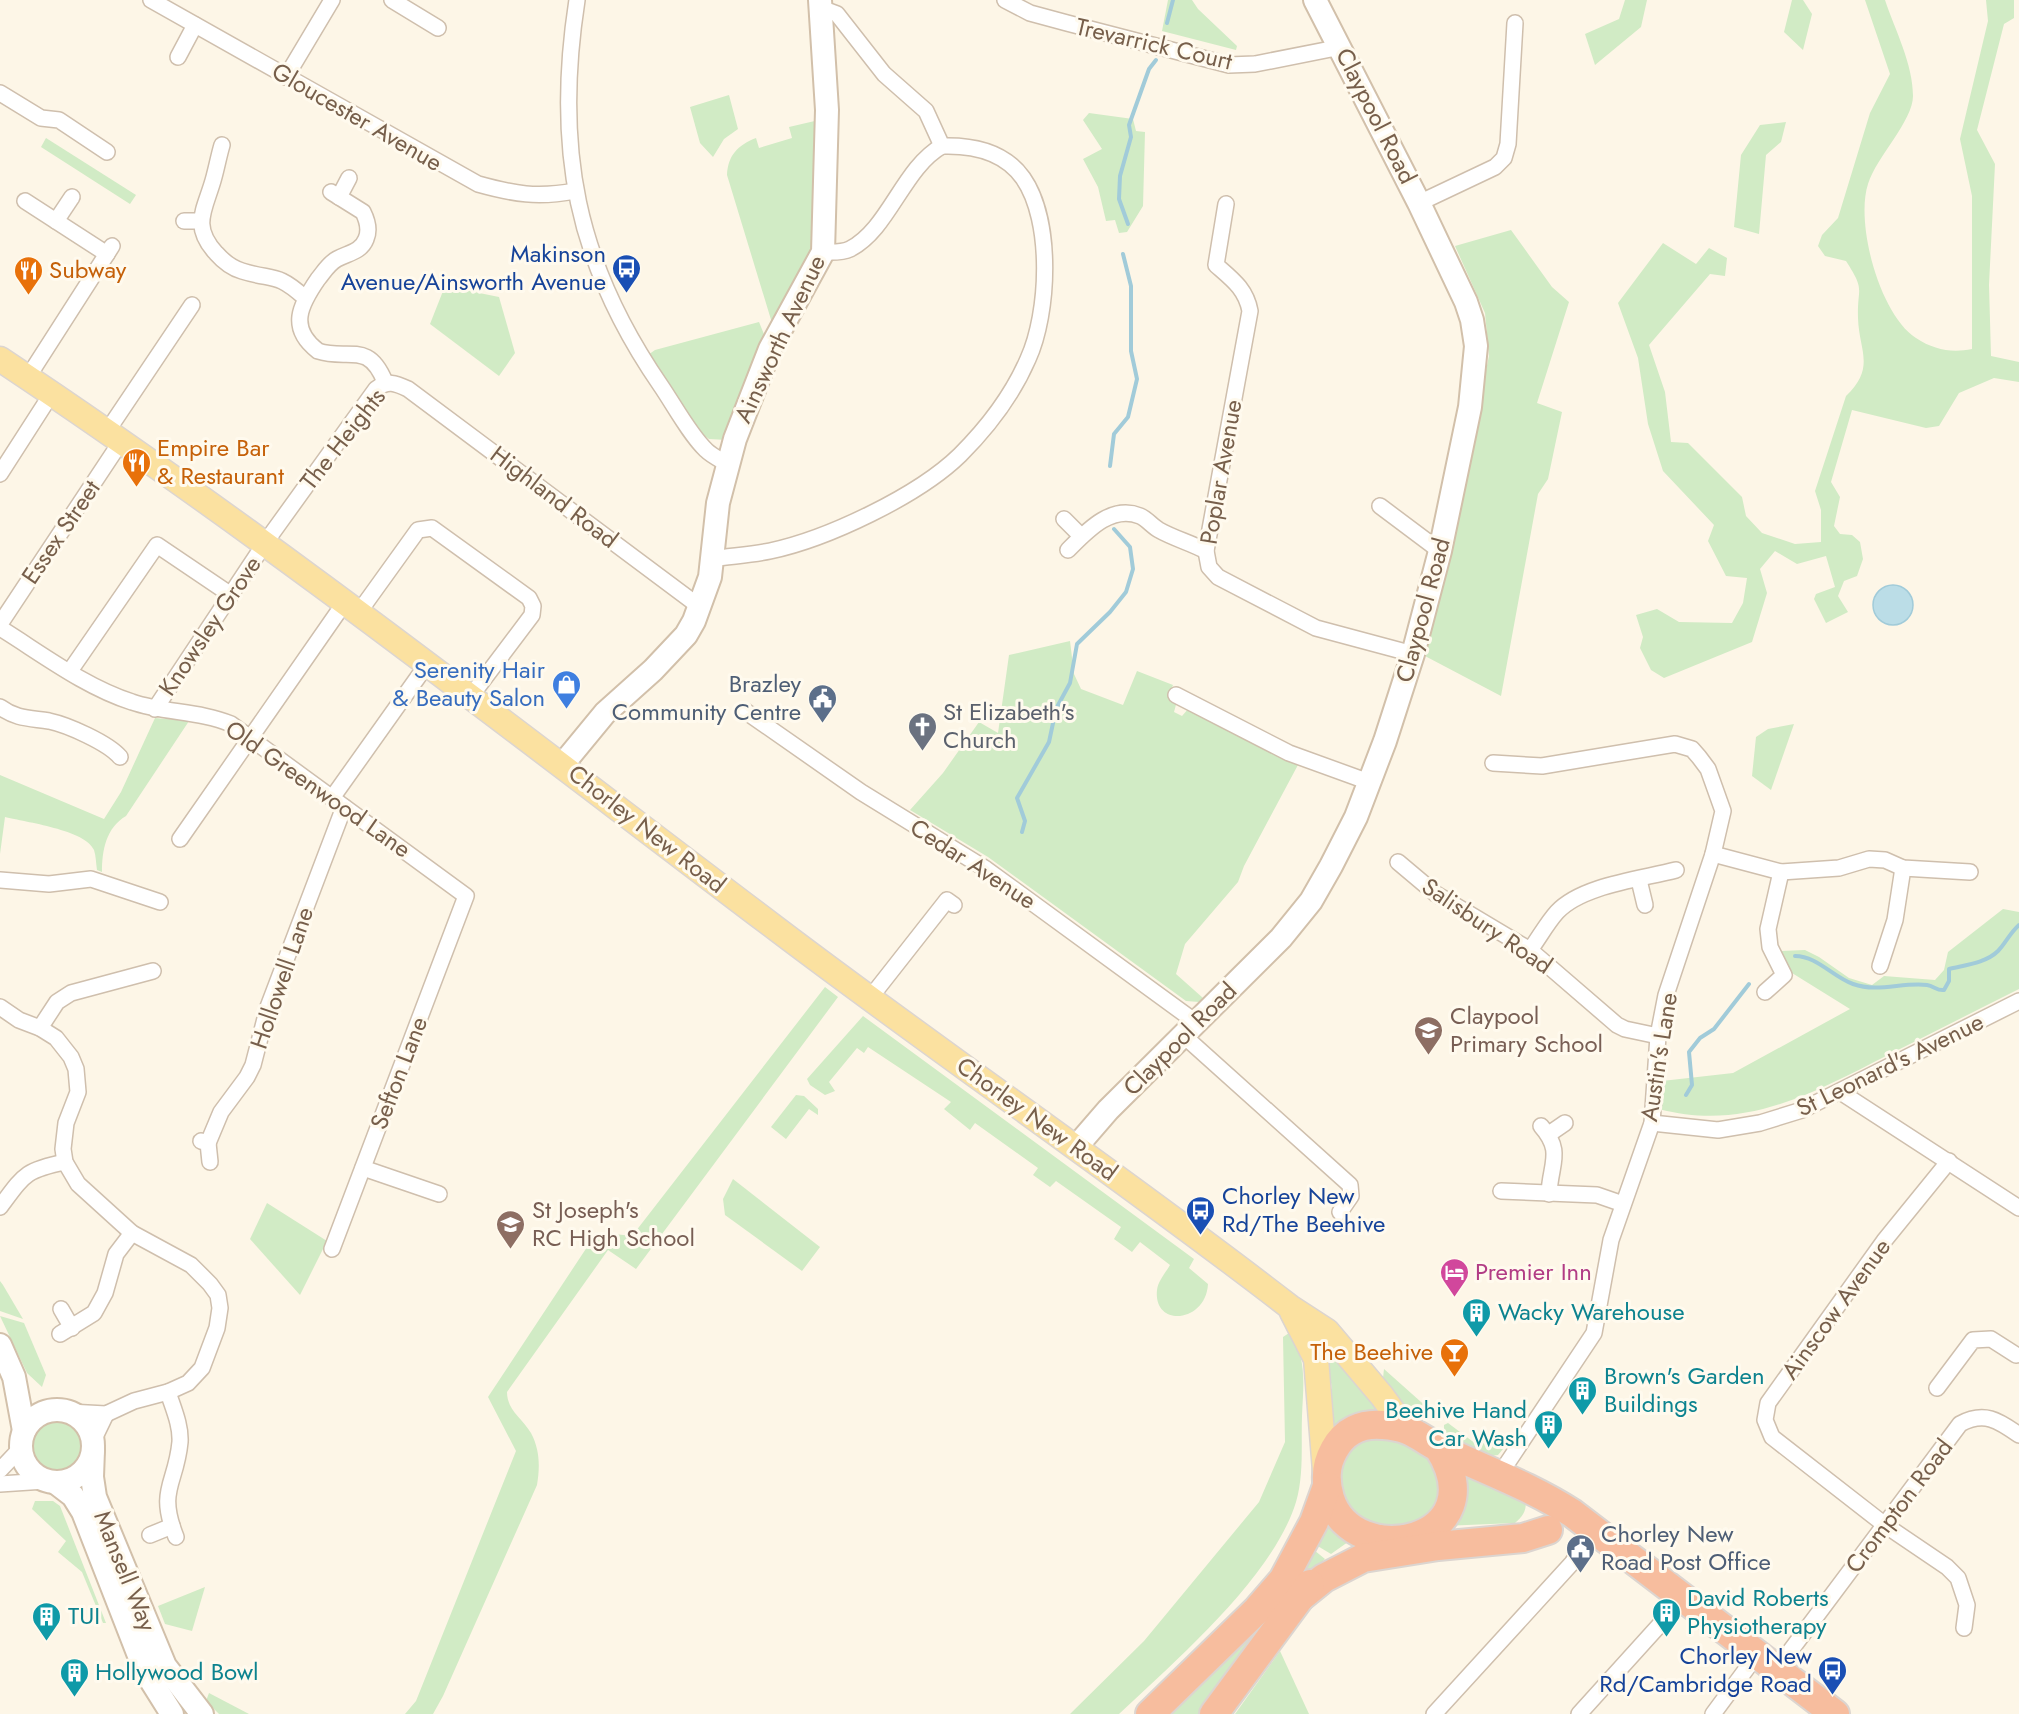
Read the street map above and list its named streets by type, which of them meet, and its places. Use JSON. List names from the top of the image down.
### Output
{
  "streets": {
    "main road": ["Chorley New Road"],
    "street": [
      "Trevarrick Court",
      "Claypool Road",
      "Gloucester Avenue",
      "Ainsworth Avenue",
      "The Heights",
      "Poplar Avenue",
      "Highland Road",
      "Essex Street",
      "Knowsley Grove",
      "Old Greenwood Lane",
      "Cedar Avenue",
      "Salisbury Road",
      "Hollowell Lane",
      "Austin's Lane",
      "St Leonard's Avenue",
      "Sefton Lane",
      "Ainscow Avenue",
      "Crompton Road",
      "Mansell Way"
    ]
  },
  "crossings": [
    ["Trevarrick Court", "Claypool Road"],
    ["Claypool Road", "Poplar Avenue"],
    ["Claypool Road", "Chorley New Road"],
    ["Claypool Road", "Cedar Avenue"],
    ["Ainsworth Avenue", "Highland Road"],
    ["Ainsworth Avenue", "Chorley New Road"],
    ["The Heights", "Highland Road"],
    ["The Heights", "Knowsley Grove"],
    ["The Heights", "Chorley New Road"],
    ["Essex Street", "Old Greenwood Lane"],
    ["Essex Street", "Chorley New Road"],
    ["Knowsley Grove", "Old Greenwood Lane"],
    ["Knowsley Grove", "Chorley New Road"],
    ["Old Greenwood Lane", "Hollowell Lane"],
    ["Old Greenwood Lane", "Sefton Lane"],
    ["Chorley New Road", "Hollowell Lane"],
    ["Salisbury Road", "Austin's Lane"],
    ["Austin's Lane", "St Leonard's Avenue"],
    ["Ainscow Avenue", "Crompton Road"]
  ],
  "places": {
    "bus stop": ["Makinson Avenue/Ainsworth Avenue", "Chorley New Rd/The Beehive", "Chorley New Rd/Cambridge Road"],
    "restaurant": ["Subway", "Empire Bar & Restaurant"],
    "shop": ["Serenity Hair & Beauty Salon"],
    "public building": ["Brazley Community Centre", "Chorley New Road Post Office"],
    "church": ["St Elizabeth's Church"],
    "school or university": ["Claypool Primary School", "St Joseph's RC High School"],
    "hotel": ["Premier Inn"],
    "building": [
      "Wacky Warehouse",
      "Brown's Garden Buildings",
      "Beehive Hand Car Wash",
      "David Roberts Physiotherapy",
      "TUI",
      "Hollywood Bowl"
    ],
    "bar": ["The Beehive"]
  }
}
